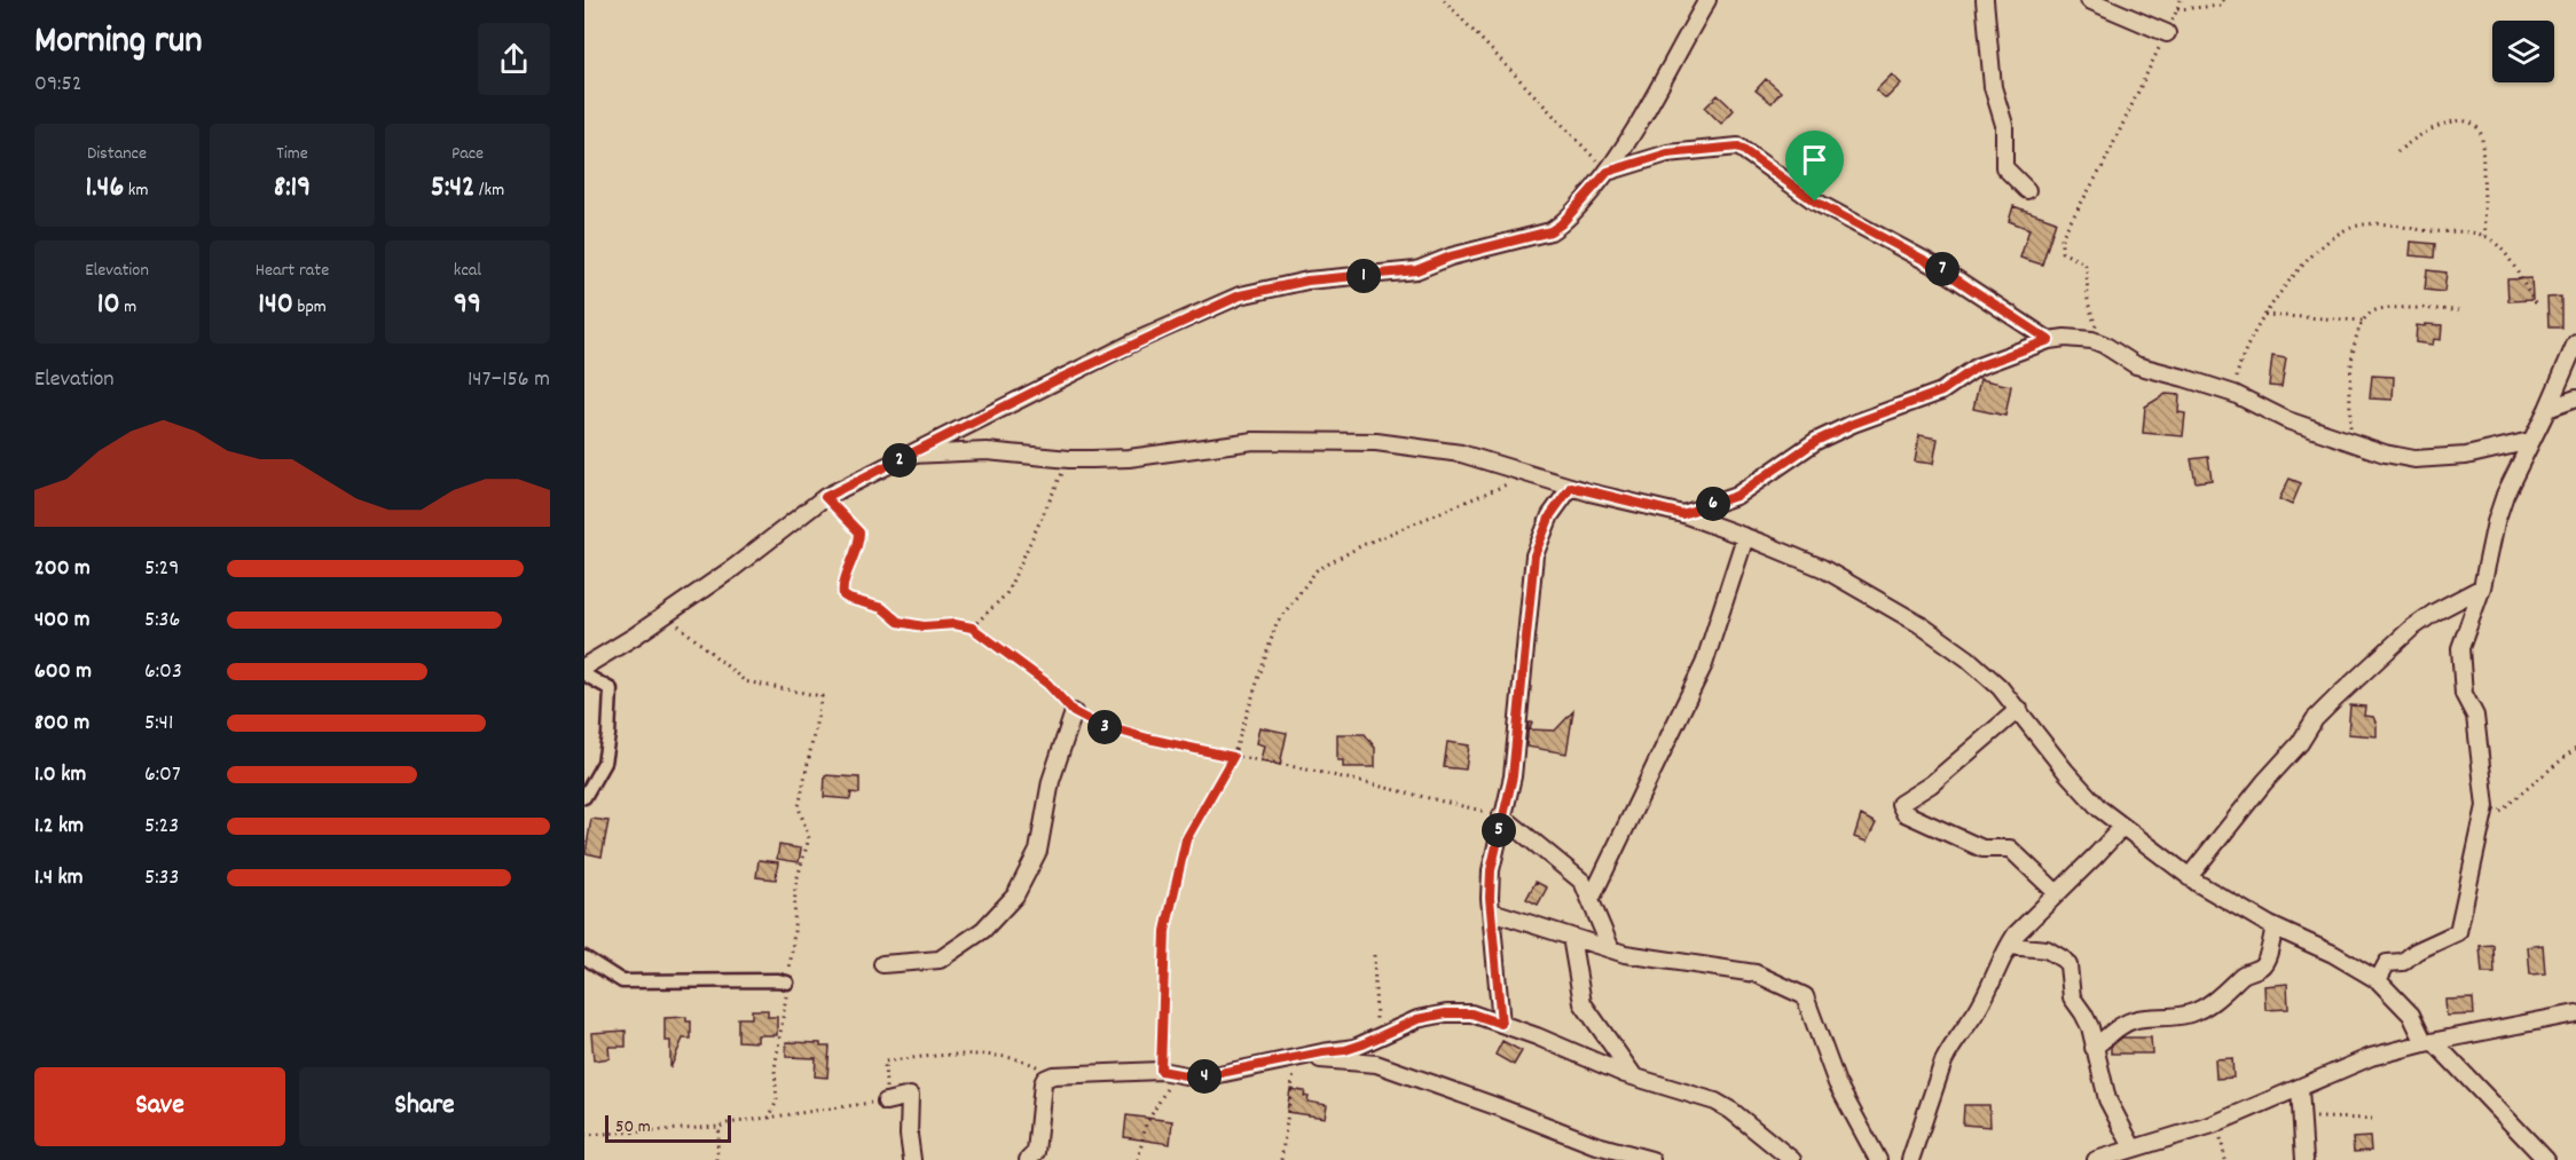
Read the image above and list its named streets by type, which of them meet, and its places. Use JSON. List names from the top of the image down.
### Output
{
  "scale_bar": "50 m",
  "page": {
    "heading": ["Morning run", "09:52"],
    "stats": [
      ["Distance", "1.46 km"],
      ["Time", "8:19"],
      ["Pace", "5:42 /km"],
      ["Elevation", "10 m"],
      ["Heart rate", "140 bpm"],
      ["kcal", "99"]
    ],
    "pins": [
      "7",
      "1",
      "2",
      "6",
      "3",
      "5",
      "4"
    ],
    "chart": ["Elevation", "147–156 m"],
    "list": [
      {
        "name": "200 m",
        "note": "5:29"
      },
      {
        "name": "400 m",
        "note": "5:36"
      },
      {
        "name": "600 m",
        "note": "6:03"
      },
      {
        "name": "800 m",
        "note": "5:41"
      },
      {
        "name": "1.0 km",
        "note": "6:07"
      },
      {
        "name": "1.2 km",
        "note": "5:23"
      },
      {
        "name": "1.4 km",
        "note": "5:33"
      }
    ],
    "buttons": ["Save", "Share"],
    "scale": "50 m"
  }
}
